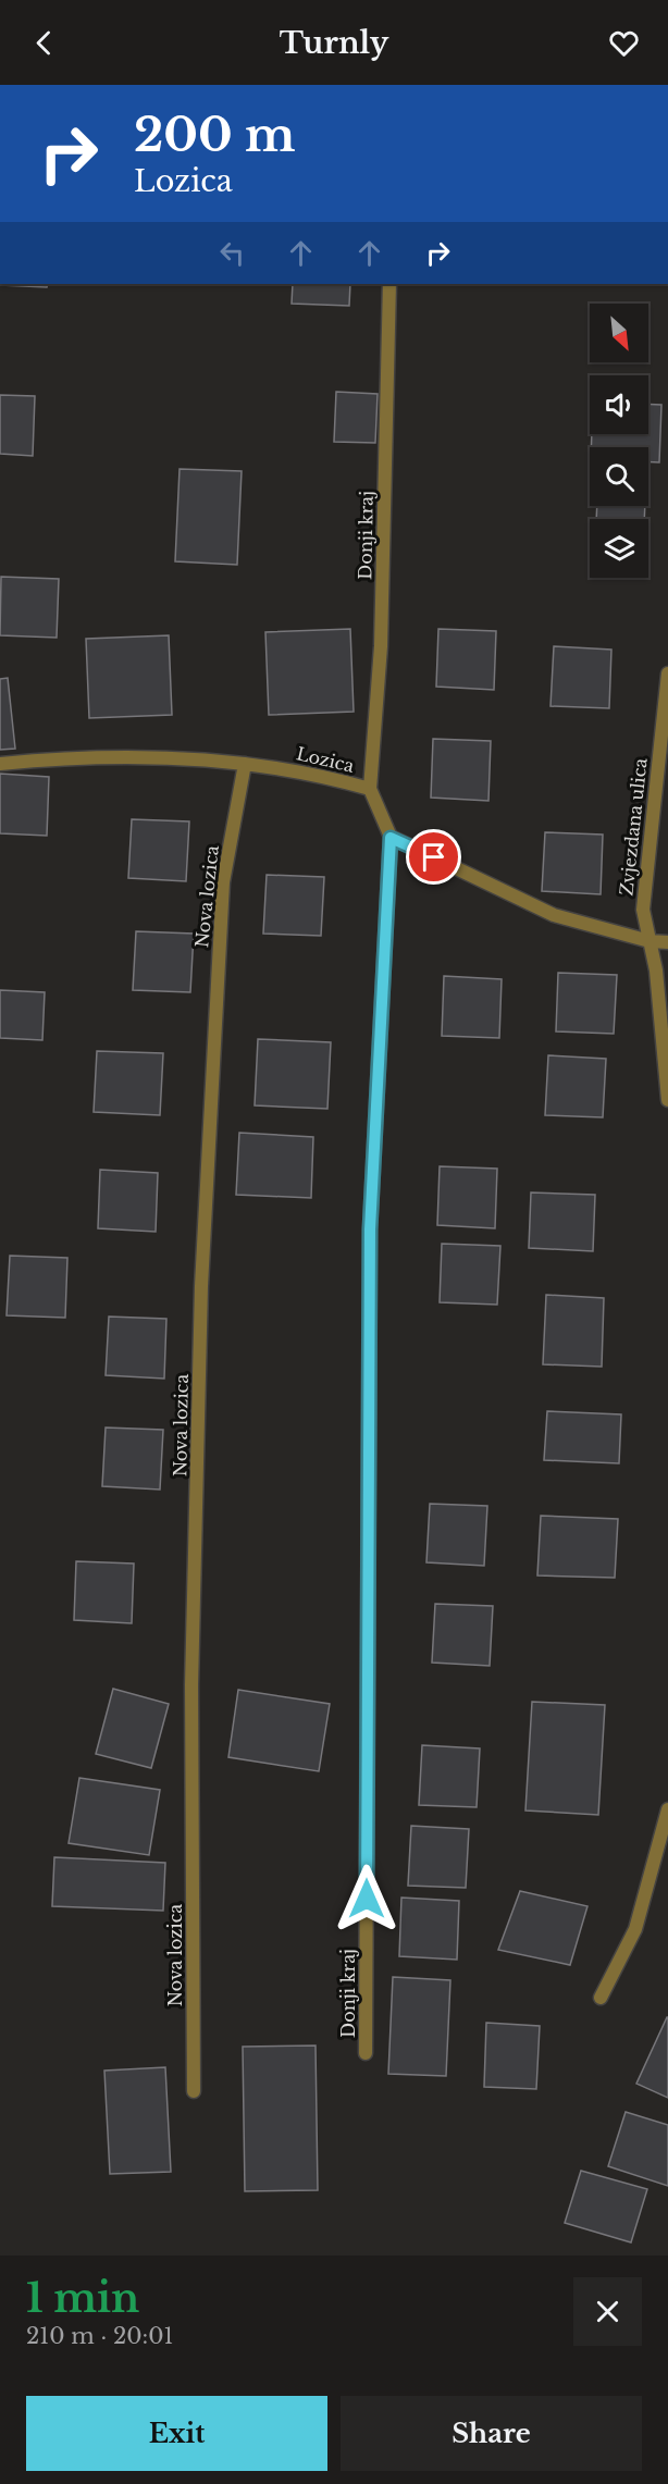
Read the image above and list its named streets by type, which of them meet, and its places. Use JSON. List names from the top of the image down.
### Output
{
  "streets": {
    "street": [
      "Donji kraj",
      "Lozica",
      "Zvjezdana ulica",
      "Nova lozica"
    ]
  },
  "crossings": [
    ["Donji kraj", "Lozica"],
    ["Lozica", "Nova lozica"]
  ],
  "north": "bottom right",
  "page": {
    "header": "Turnly",
    "turn": ["200 m", "Lozica"],
    "heading": ["1 min", "210 m · 20:01"],
    "buttons": ["Exit", "Share"]
  }
}
